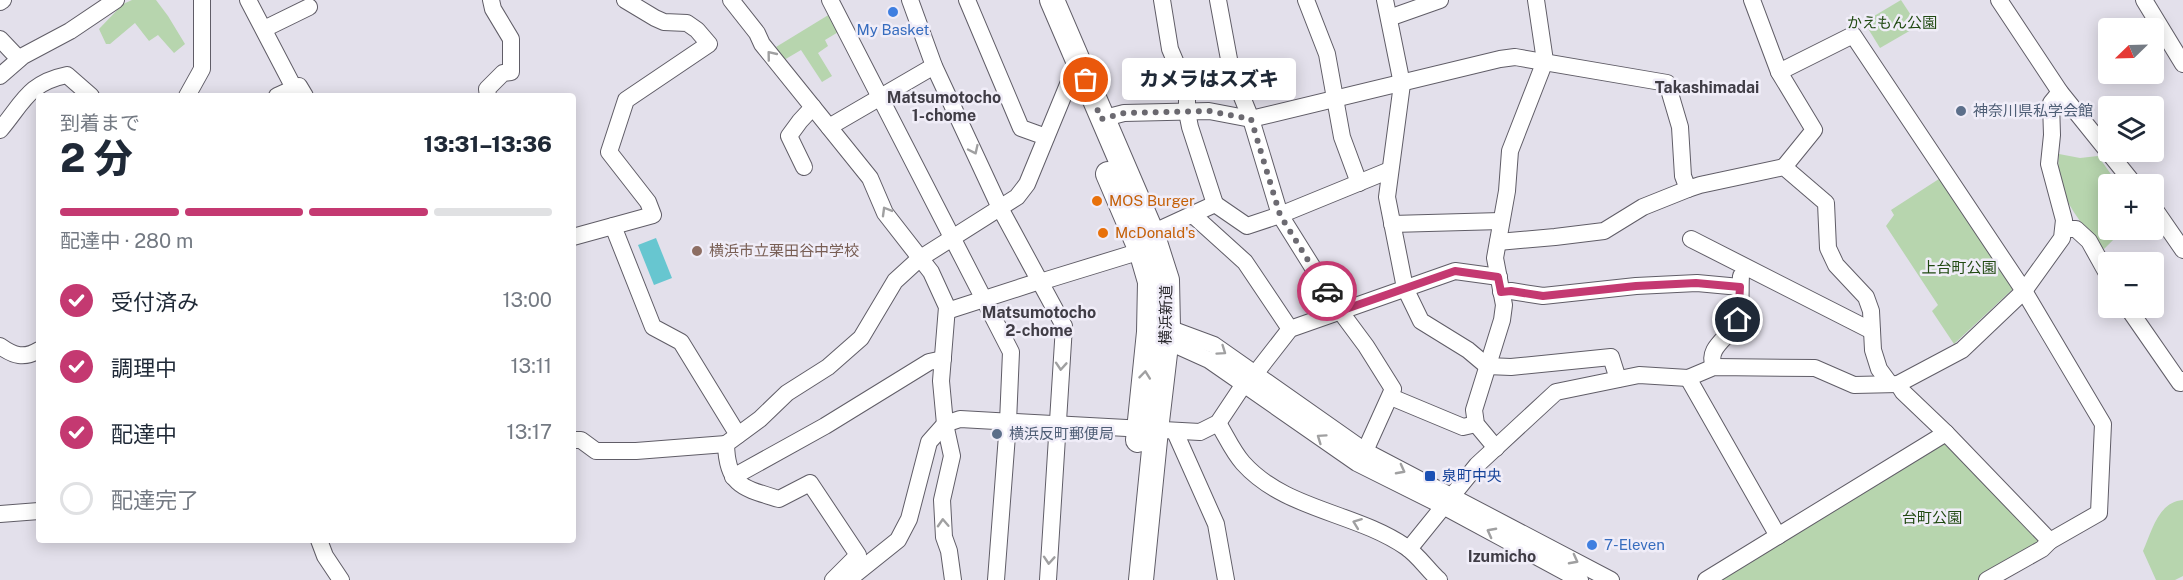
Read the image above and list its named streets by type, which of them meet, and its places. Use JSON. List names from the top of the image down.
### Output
{
  "streets": {
    "highway": ["横浜新道"]
  },
  "districts": [
    "Takashimadai",
    "Matsumotocho 1-chome",
    "Matsumotocho 2-chome",
    "Izumicho"
  ],
  "parks": ["かえもん公園", "上台町公園", "台町公園"],
  "places": {
    "other": [
      "My Basket",
      "カメラはスズキ",
      "神奈川県私学会館",
      "MOS Burger",
      "McDonald's",
      "横浜市立栗田谷中学校",
      "横浜反町郵便局",
      "7-Eleven"
    ],
    "transit": ["泉町中央"]
  },
  "north": "bottom left",
  "page": {
    "map_buttons": ["+", "−"],
    "bubble": "カメラはスズキ",
    "heading": ["2 分", "到着まで", "13:31–13:36"],
    "bar": "配達中 · 280 m",
    "list": [
      ["受付済み", "13:00"],
      ["調理中", "13:11"],
      ["配達中", "13:17"],
      "配達完了"
    ]
  }
}
